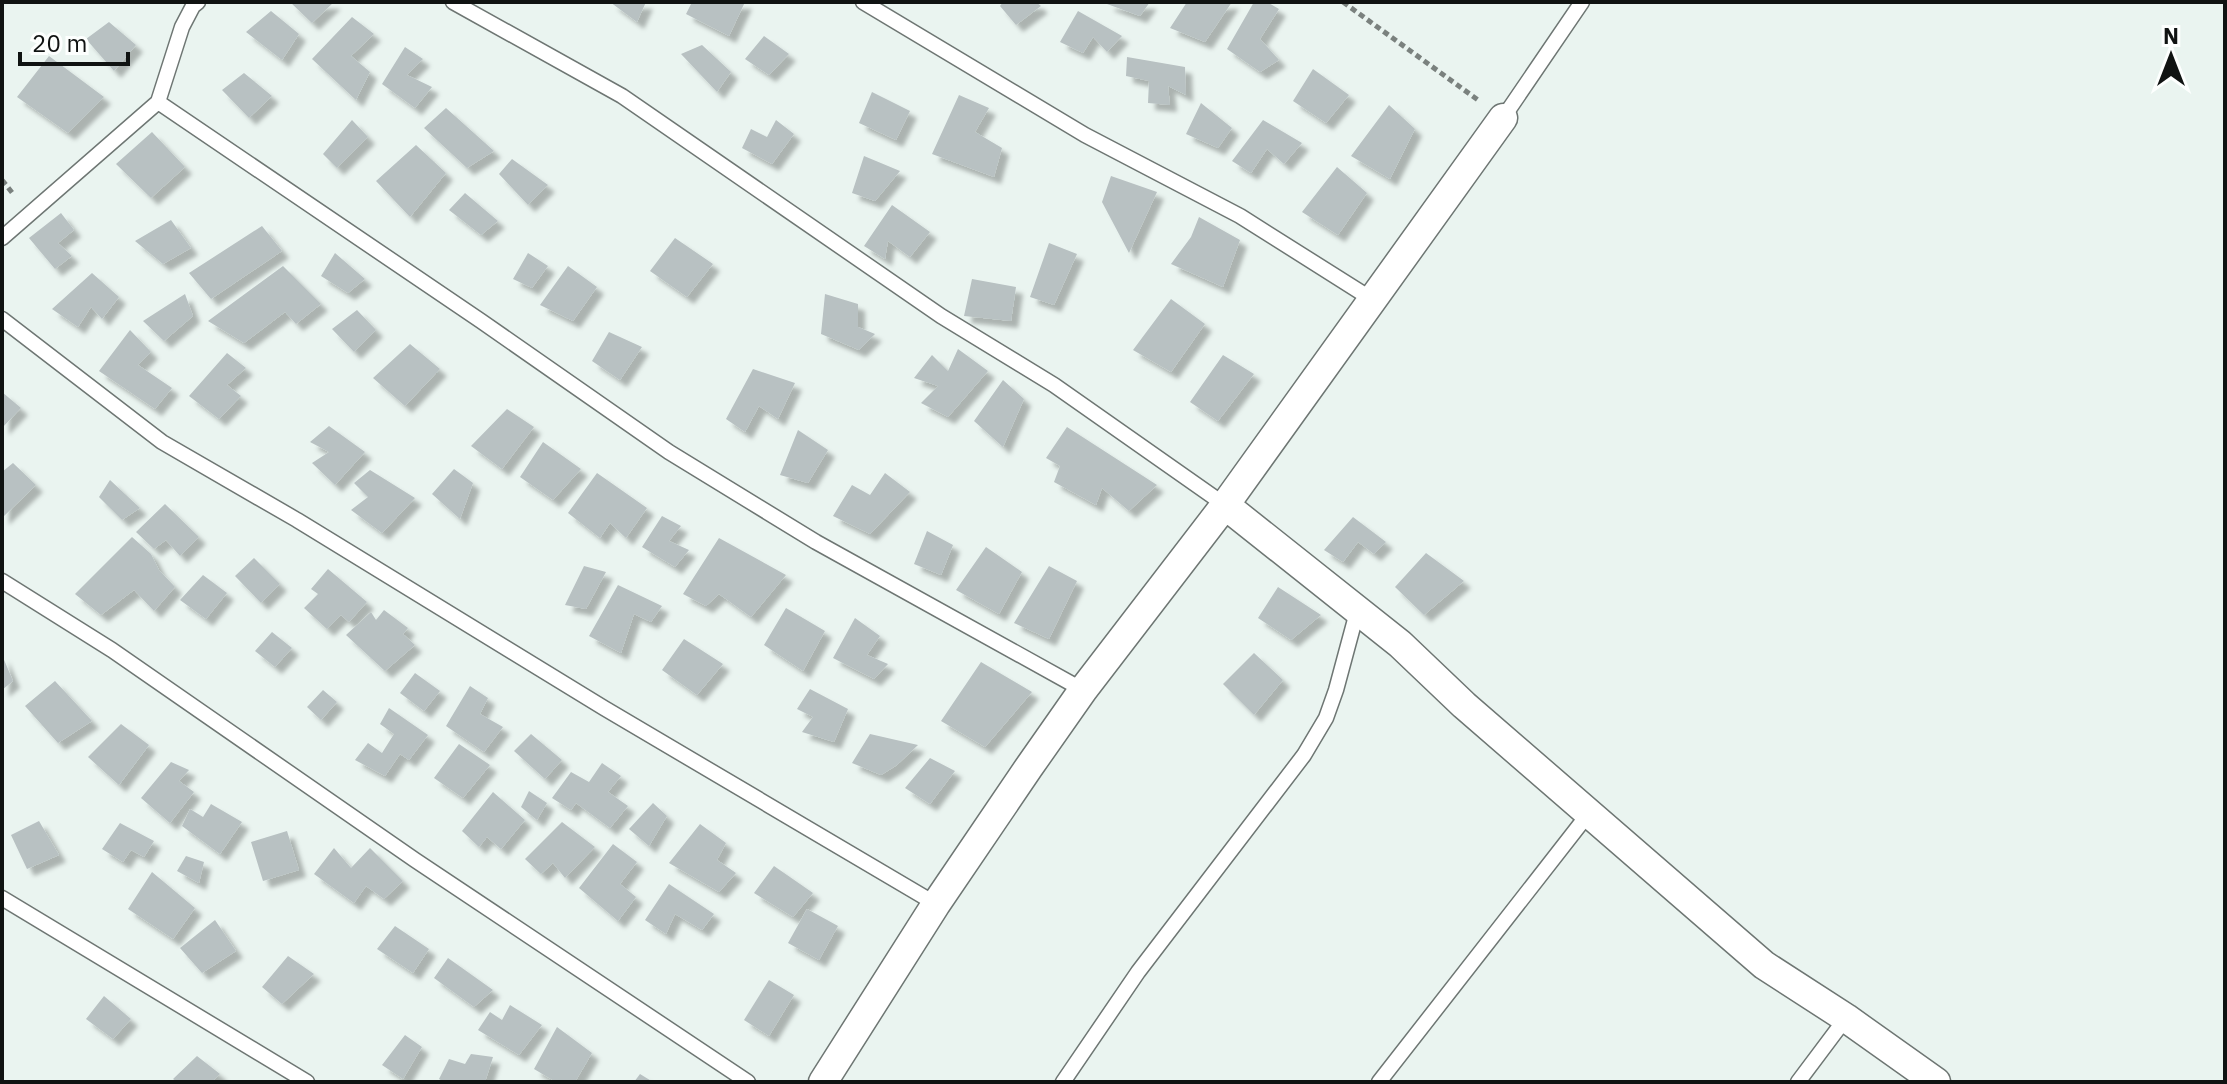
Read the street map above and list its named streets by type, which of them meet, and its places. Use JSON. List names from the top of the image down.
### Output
{
  "scale_bar": "20 m",
  "north": "top"
}
